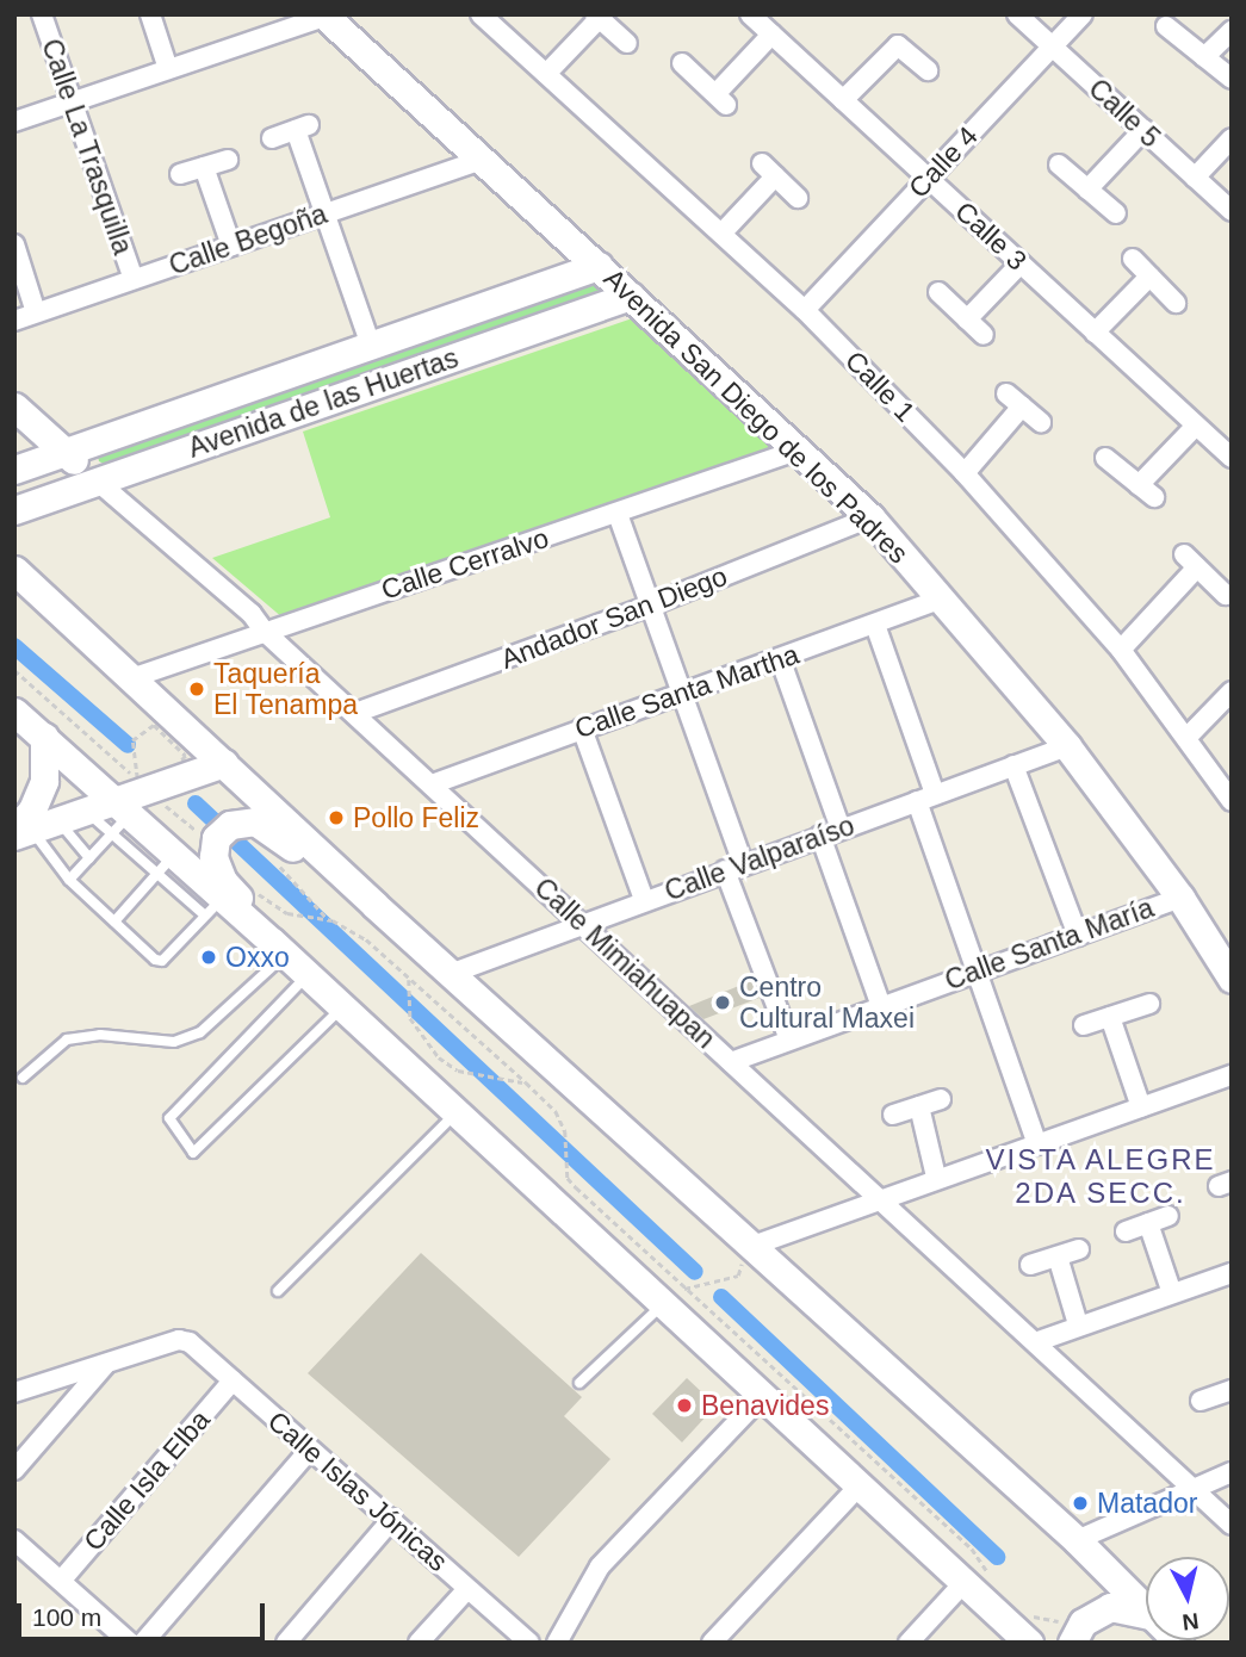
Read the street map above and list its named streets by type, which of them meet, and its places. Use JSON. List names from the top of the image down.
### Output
{
  "streets": {
    "main road": ["Avenida de las Huertas", "Avenida San Diego de los Padres", "Calle Mimiahuapan"],
    "street": [
      "Calle 5",
      "Calle La Trasquilla",
      "Calle 4",
      "Calle 3",
      "Calle Begoña",
      "Calle 1",
      "Calle Cerralvo",
      "Andador San Diego",
      "Calle Santa Martha",
      "Calle Valparaíso",
      "Calle Santa María",
      "Calle Isla Elba",
      "Calle Islas Jónicas"
    ]
  },
  "crossings": [
    ["Calle 5", "Calle 4"],
    ["Calle La Trasquilla", "Calle Begoña"],
    ["Calle 4", "Calle 3"],
    ["Calle 4", "Calle 1"],
    ["Calle Begoña", "Avenida San Diego de los Padres"],
    ["Avenida de las Huertas", "Avenida San Diego de los Padres"],
    ["Avenida de las Huertas", "Calle Mimiahuapan"],
    ["Avenida San Diego de los Padres", "Calle Cerralvo"],
    ["Avenida San Diego de los Padres", "Andador San Diego"],
    ["Avenida San Diego de los Padres", "Calle Santa Martha"],
    ["Avenida San Diego de los Padres", "Calle Valparaíso"],
    ["Avenida San Diego de los Padres", "Calle Santa María"],
    ["Calle Cerralvo", "Calle Mimiahuapan"],
    ["Andador San Diego", "Calle Mimiahuapan"],
    ["Calle Santa Martha", "Calle Mimiahuapan"],
    ["Calle Valparaíso", "Calle Mimiahuapan"],
    ["Calle Santa María", "Calle Mimiahuapan"],
    ["Calle Isla Elba", "Calle Islas Jónicas"]
  ],
  "districts": ["VISTA ALEGRE 2DA SECC."],
  "places": [
    "Taquería El Tenampa",
    "Pollo Feliz",
    "Oxxo",
    "Centro Cultural Maxei",
    "Benavides",
    "Matador"
  ],
  "scale_bar": "100 m",
  "north": "bottom"
}
